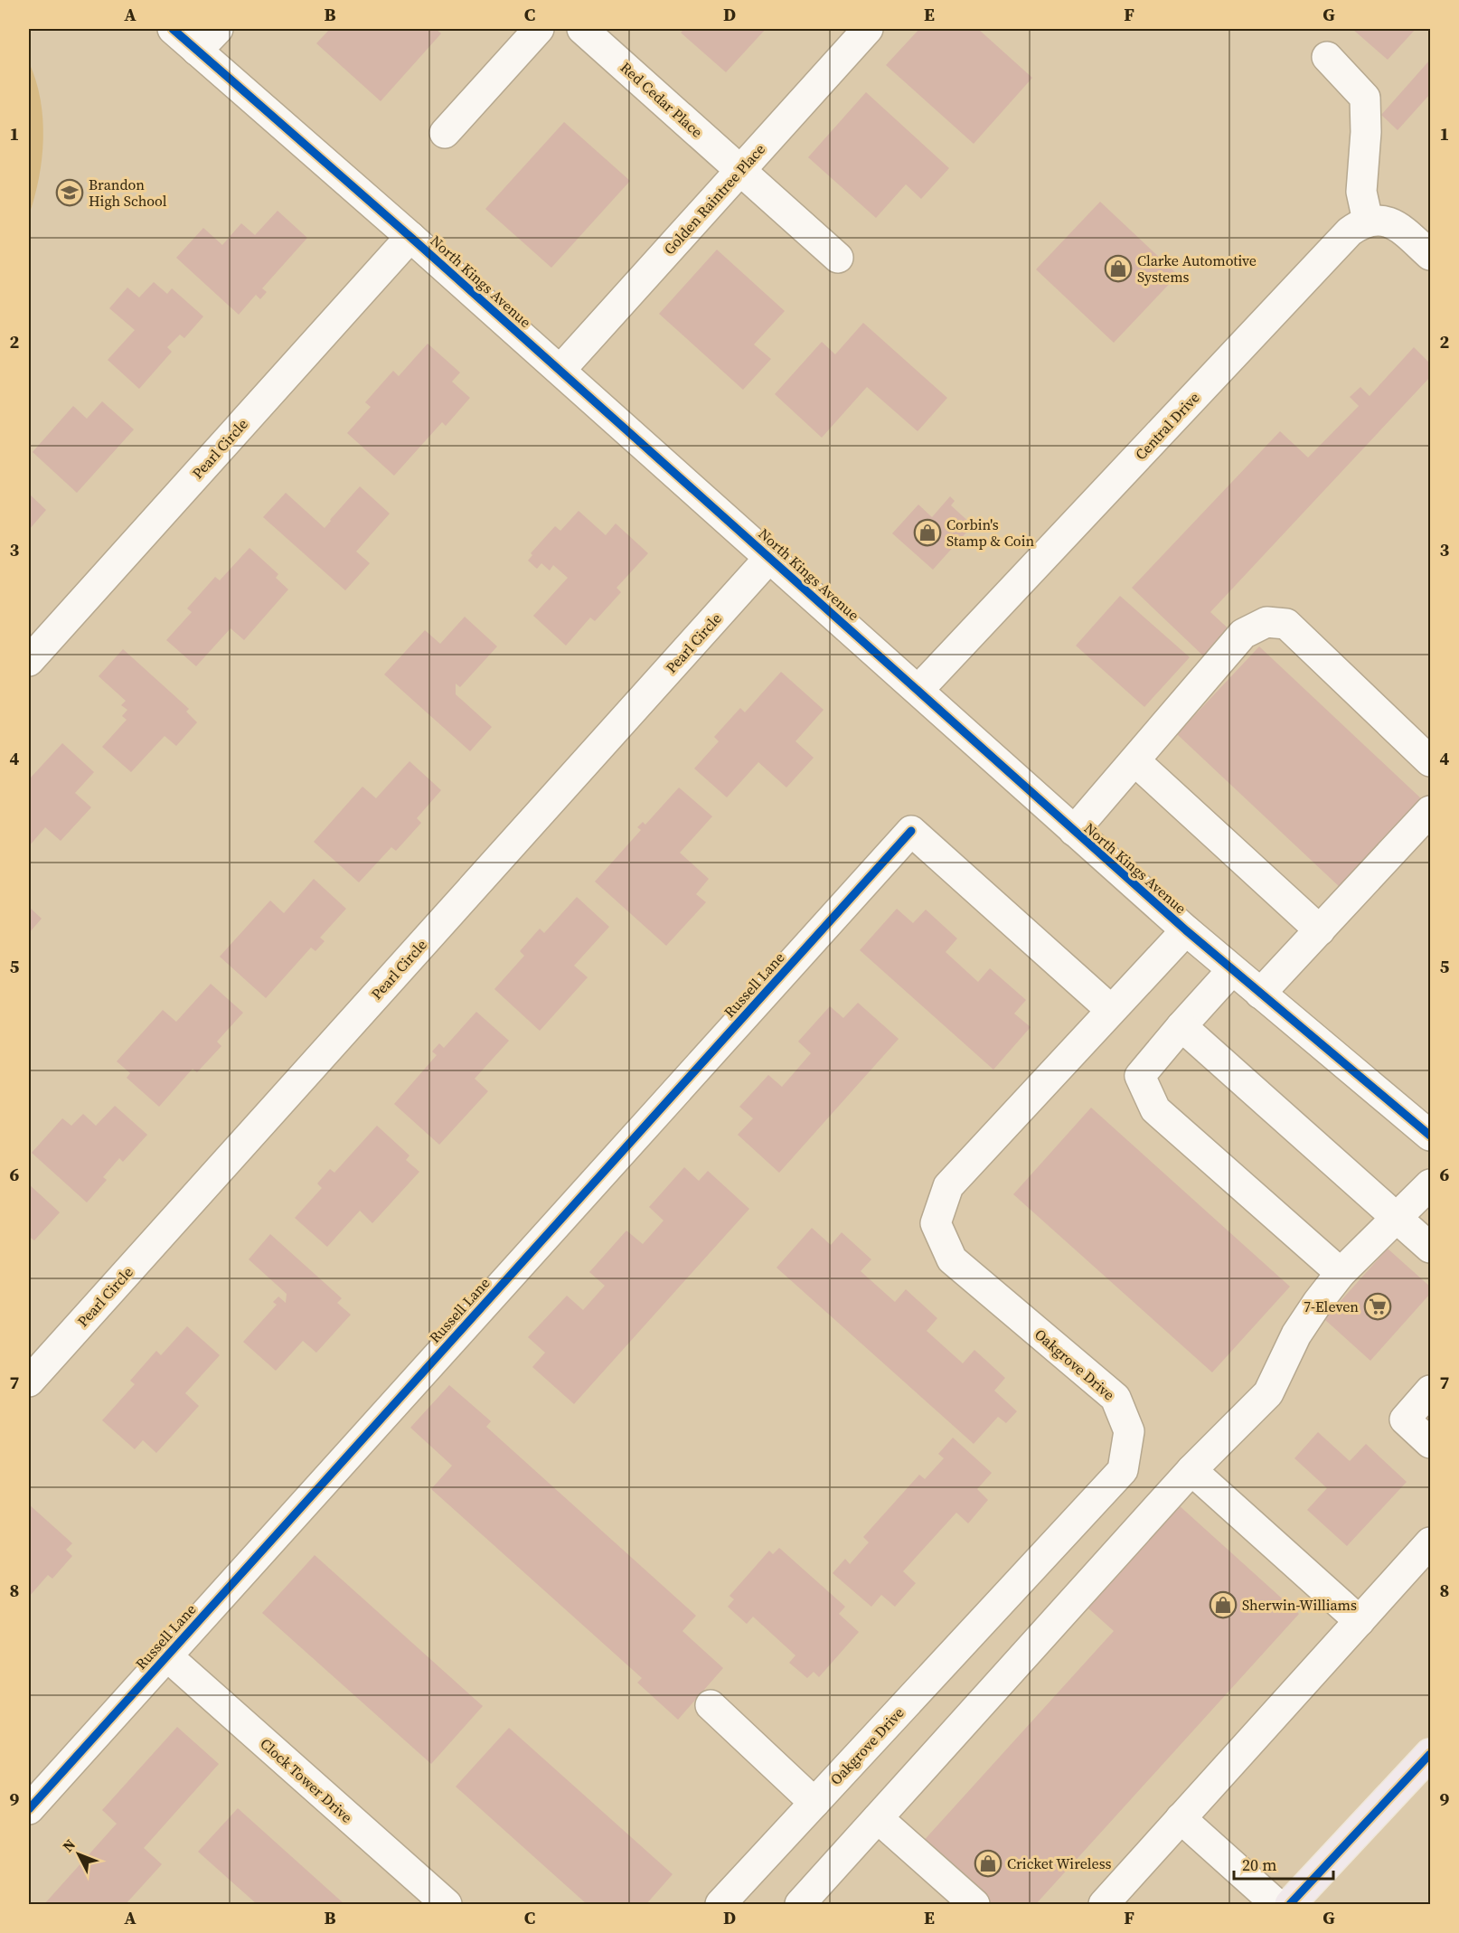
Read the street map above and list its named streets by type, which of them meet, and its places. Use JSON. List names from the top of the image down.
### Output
{
  "streets": {
    "street": [
      "Red Cedar Place",
      "Golden Raintree Place",
      "North Kings Avenue",
      "Central Drive",
      "Pearl Circle",
      "Russell Lane",
      "Oakgrove Drive",
      "Clock Tower Drive"
    ]
  },
  "crossings": [
    ["Red Cedar Place", "Golden Raintree Place"],
    ["Golden Raintree Place", "North Kings Avenue"],
    ["North Kings Avenue", "Central Drive"],
    ["North Kings Avenue", "Pearl Circle"],
    ["North Kings Avenue", "Oakgrove Drive"],
    ["Russell Lane", "Oakgrove Drive"],
    ["Russell Lane", "Clock Tower Drive"]
  ],
  "places": {
    "school or university": ["Brandon High School"],
    "shop": [
      "Clarke Automotive Systems",
      "Corbin's Stamp & Coin",
      "Sherwin-Williams",
      "Cricket Wireless"
    ],
    "supermarket": ["7-Eleven"]
  },
  "scale_bar": "20 m",
  "north": "top left",
  "grid": {
    "columns": [
      "A",
      "B",
      "C",
      "D",
      "E",
      "F",
      "G"
    ],
    "rows": [
      "1",
      "2",
      "3",
      "4",
      "5",
      "6",
      "7",
      "8",
      "9"
    ]
  }
}
